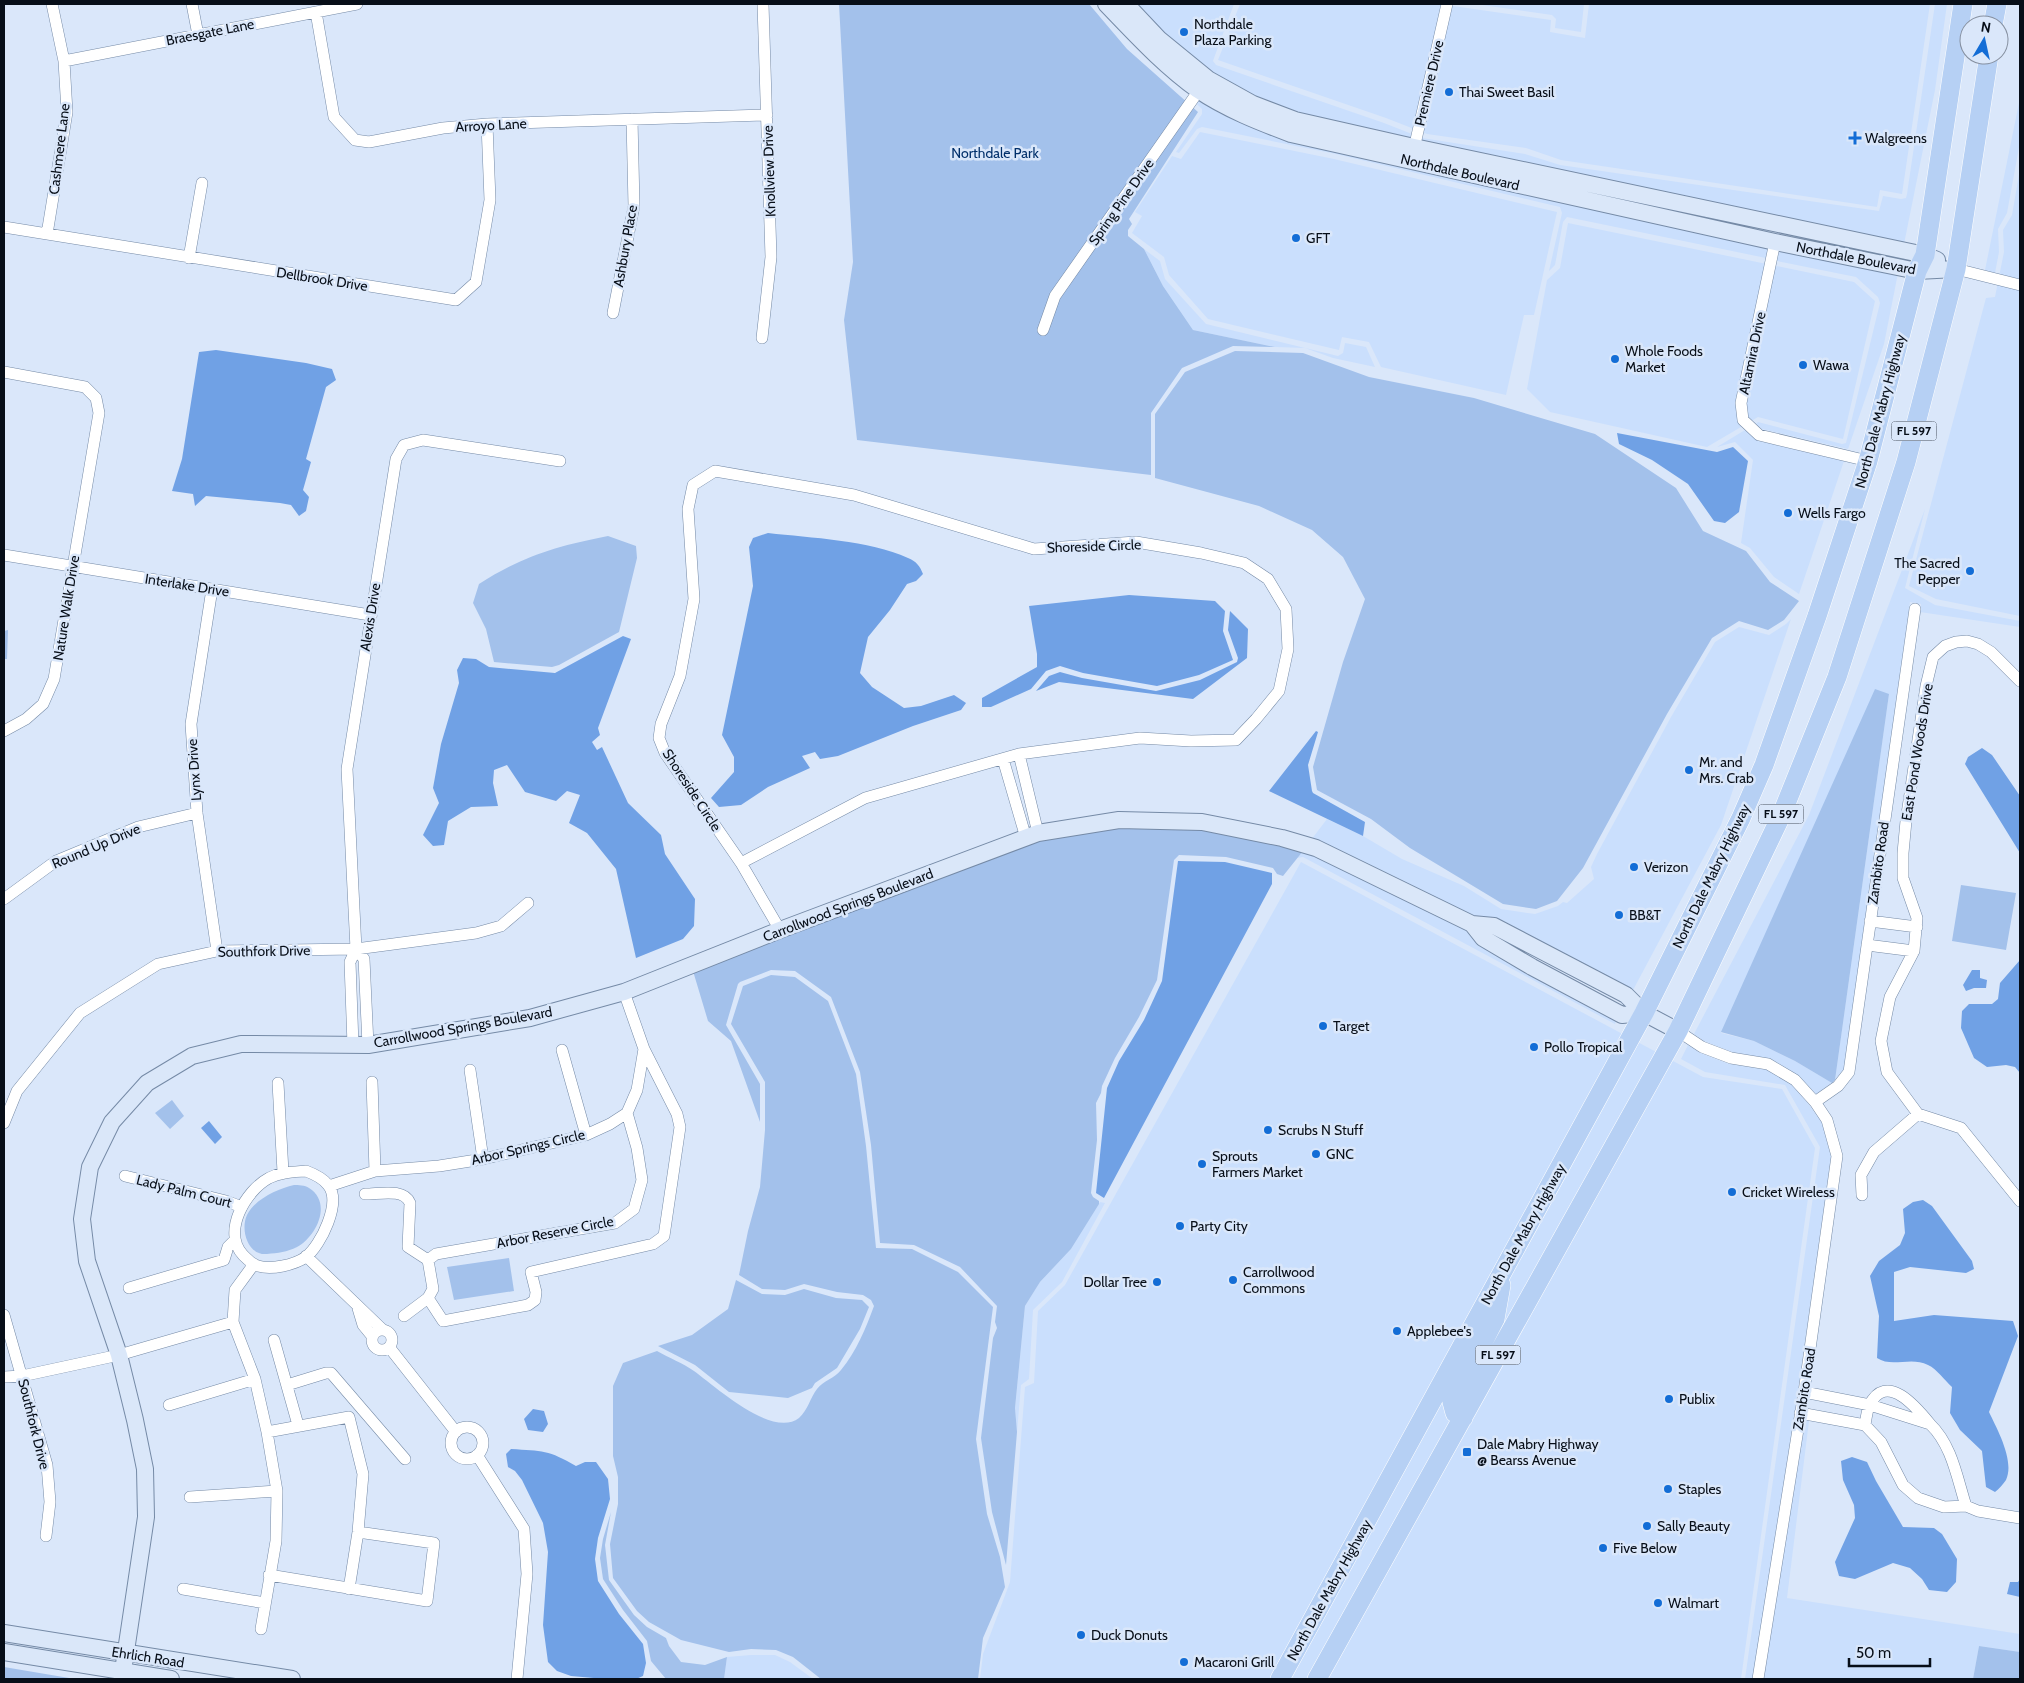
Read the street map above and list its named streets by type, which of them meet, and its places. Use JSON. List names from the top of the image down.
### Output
{
  "streets": {
    "main road": ["North Dale Mabry Highway", "FL 597"],
    "street": [
      "Braesgate Lane",
      "Premiere Drive",
      "Arroyo Lane",
      "Cashmere Lane",
      "Knollview Drive",
      "Northdale Boulevard",
      "Spring Pine Drive",
      "Ashbury Place",
      "Dellbrook Drive",
      "Altamira Drive",
      "Shoreside Circle",
      "Interlake Drive",
      "Nature Walk Drive",
      "Alexis Drive",
      "East Pond Woods Drive",
      "Lynx Drive",
      "Round Up Drive",
      "Zambito Road",
      "Carrollwood Springs Boulevard",
      "Southfork Drive",
      "Arbor Springs Circle",
      "Lady Palm Court",
      "Arbor Reserve Circle",
      "Ehrlich Road"
    ]
  },
  "crossings": [
    ["Braesgate Lane", "Arroyo Lane"],
    ["Braesgate Lane", "Cashmere Lane"],
    ["Premiere Drive", "Northdale Boulevard"],
    ["Arroyo Lane", "Knollview Drive"],
    ["Arroyo Lane", "Ashbury Place"],
    ["Arroyo Lane", "Dellbrook Drive"],
    ["Cashmere Lane", "Dellbrook Drive"],
    ["Northdale Boulevard", "Spring Pine Drive"],
    ["Northdale Boulevard", "Altamira Drive"],
    ["Northdale Boulevard", "North Dale Mabry Highway"],
    ["Northdale Boulevard", "FL 597"],
    ["Altamira Drive", "North Dale Mabry Highway"],
    ["North Dale Mabry Highway", "Carrollwood Springs Boulevard"],
    ["FL 597", "Zambito Road"],
    ["FL 597", "Carrollwood Springs Boulevard"],
    ["Shoreside Circle", "Carrollwood Springs Boulevard"],
    ["Interlake Drive", "Nature Walk Drive"],
    ["Interlake Drive", "Alexis Drive"],
    ["Interlake Drive", "Lynx Drive"],
    ["Alexis Drive", "Carrollwood Springs Boulevard"],
    ["Alexis Drive", "Southfork Drive"],
    ["Lynx Drive", "Round Up Drive"],
    ["Lynx Drive", "Southfork Drive"],
    ["Zambito Road", "Carrollwood Springs Boulevard"],
    ["Carrollwood Springs Boulevard", "Ehrlich Road"],
    ["Arbor Springs Circle", "Lady Palm Court"],
    ["Arbor Springs Circle", "Arbor Reserve Circle"]
  ],
  "parks": ["Northdale Park"],
  "places": {
    "other": [
      "Northdale Plaza Parking",
      "Thai Sweet Basil",
      "GFT",
      "Whole Foods Market",
      "Wawa",
      "Wells Fargo",
      "The Sacred Pepper",
      "Mr. and Mrs. Crab",
      "Verizon",
      "BB&T",
      "Target",
      "Pollo Tropical",
      "Scrubs N Stuff",
      "GNC",
      "Sprouts Farmers Market",
      "Cricket Wireless",
      "Party City",
      "Carrollwood Commons",
      "Dollar Tree",
      "Applebee's",
      "Publix",
      "Staples",
      "Sally Beauty",
      "Five Below",
      "Walmart",
      "Duck Donuts",
      "Macaroni Grill"
    ],
    "health": ["Walgreens"],
    "transit": ["Dale Mabry Highway @ Bearss Avenue"]
  },
  "scale_bar": "50 m",
  "north": "top"
}
